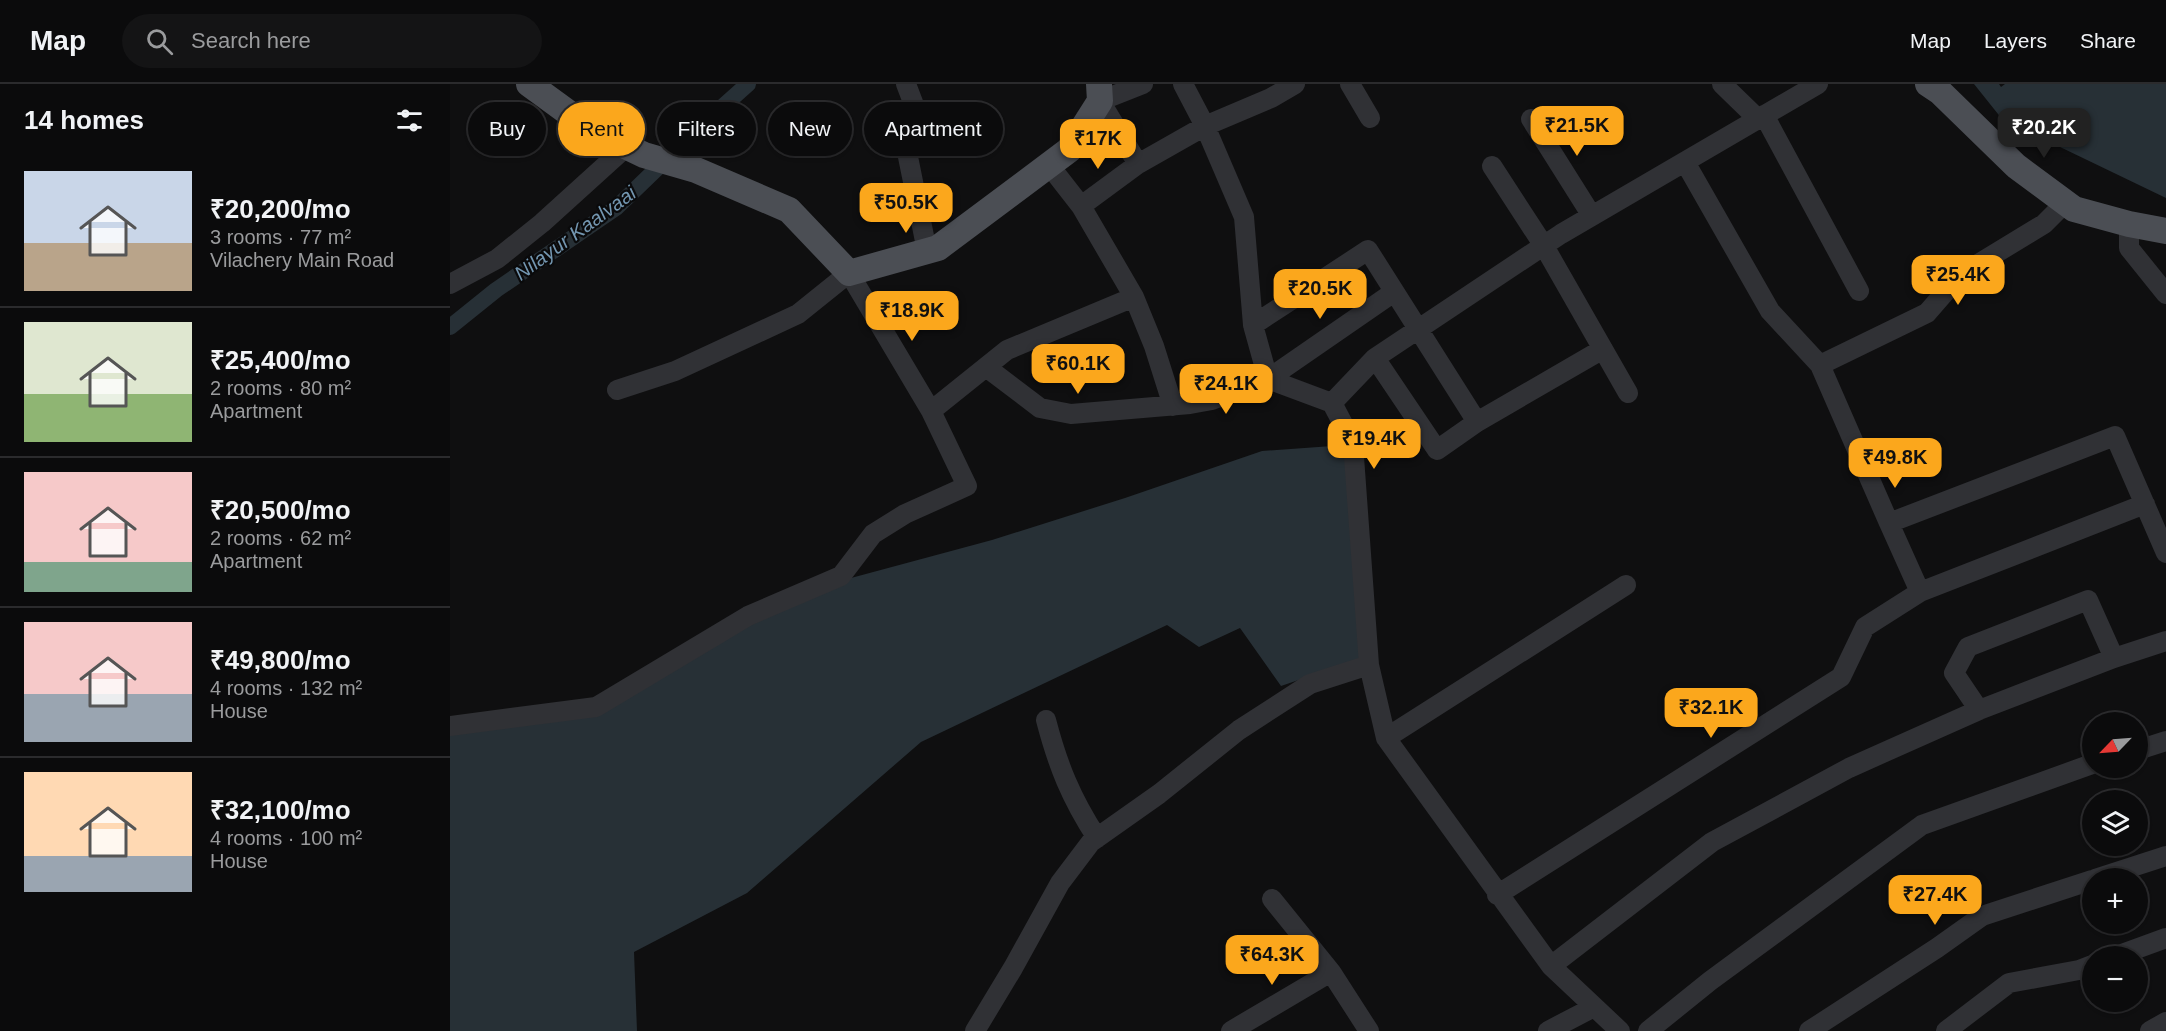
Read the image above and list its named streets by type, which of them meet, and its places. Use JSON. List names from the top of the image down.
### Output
{
  "water": ["Nilayur Kaalvaai"],
  "north": "bottom left",
  "page": {
    "header": "Map",
    "search": "Search here",
    "nav": ["Map", "Layers", "Share"],
    "heading": "14 homes",
    "chip": [
      "Buy",
      "Rent",
      "Filters",
      "New",
      "Apartment"
    ],
    "price": [
      "₹21.5K",
      "₹20.2K",
      "₹17K",
      "₹50.5K",
      "₹25.4K",
      "₹20.5K",
      "₹18.9K",
      "₹60.1K",
      "₹24.1K",
      "₹19.4K",
      "₹49.8K",
      "₹32.1K",
      "₹27.4K",
      "₹64.3K"
    ],
    "list": [
      {
        "name": "₹20,200/mo",
        "note": "3 rooms · 77 m² · Vilachery Main Road"
      },
      {
        "name": "₹25,400/mo",
        "note": "2 rooms · 80 m² · Apartment"
      },
      {
        "name": "₹20,500/mo",
        "note": "2 rooms · 62 m² · Apartment"
      },
      {
        "name": "₹49,800/mo",
        "note": "4 rooms · 132 m² · House"
      },
      {
        "name": "₹32,100/mo",
        "note": "4 rooms · 100 m² · House"
      }
    ],
    "map_buttons": ["+", "−"]
  }
}
